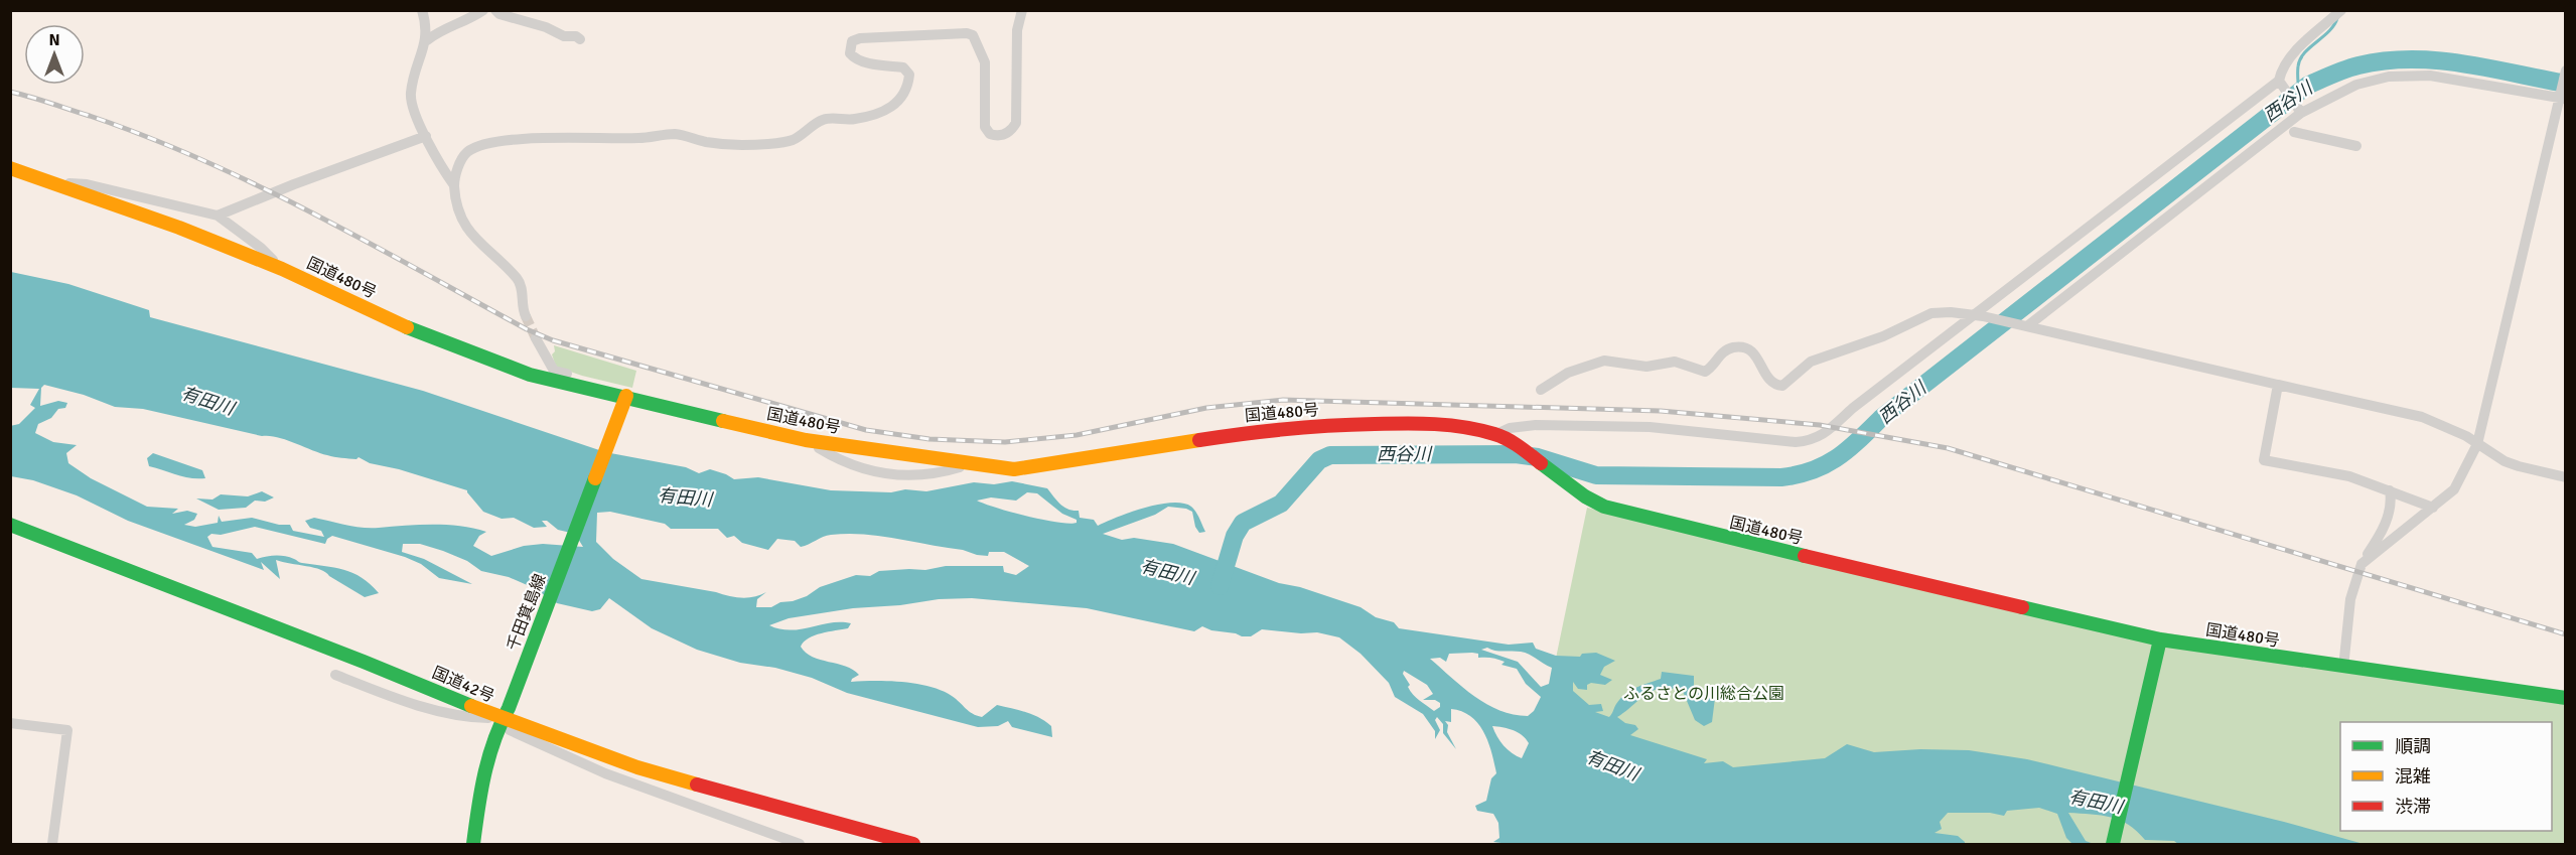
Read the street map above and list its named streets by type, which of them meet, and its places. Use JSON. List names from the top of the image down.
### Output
{
  "streets": {
    "main road": ["国道480号", "千田箕島線", "国道42号"]
  },
  "crossings": [
    ["国道480号", "千田箕島線"],
    ["千田箕島線", "国道42号"]
  ],
  "water": ["西谷川", "有田川"],
  "parks": ["ふるさとの川総合公園"],
  "legend": ["順調", "混雑", "渋滞"],
  "north": "top"
}
